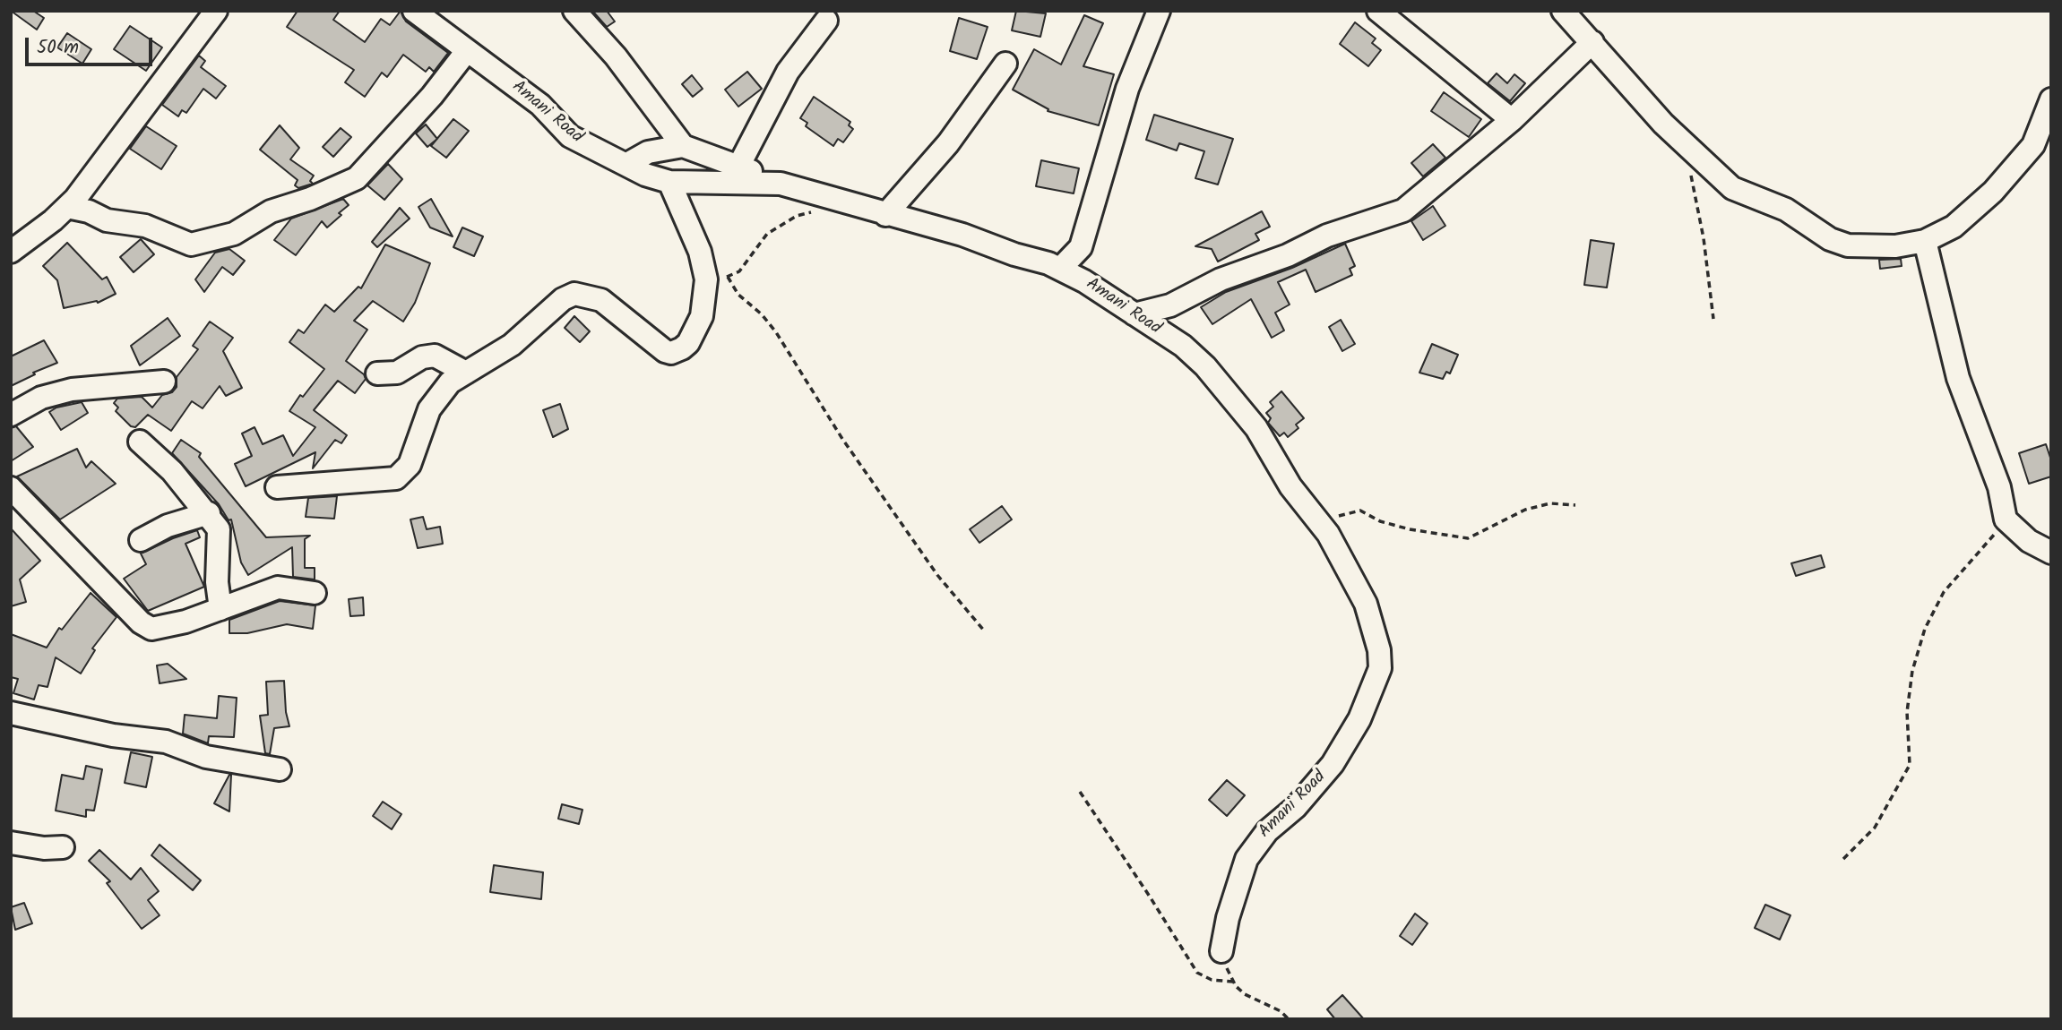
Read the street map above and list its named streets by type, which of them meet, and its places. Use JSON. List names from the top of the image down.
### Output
{
  "streets": {
    "street": ["Amani Road"]
  },
  "scale_bar": "50 m"
}
